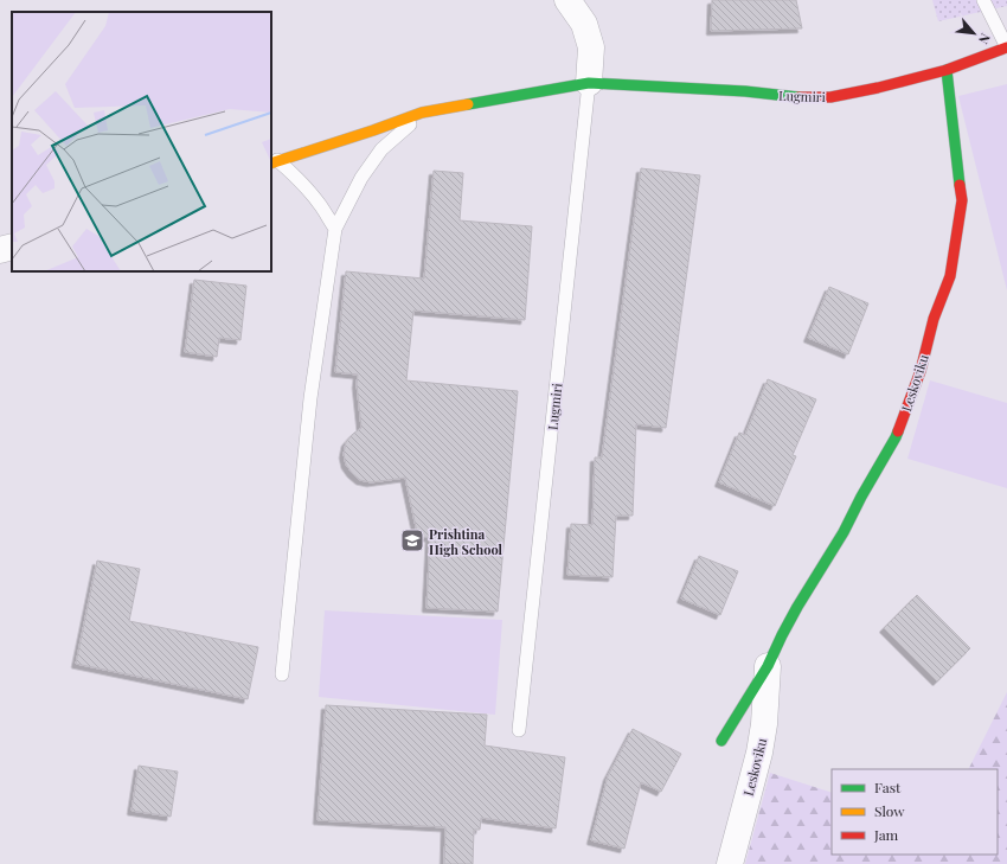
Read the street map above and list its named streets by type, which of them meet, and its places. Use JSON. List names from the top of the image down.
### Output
{
  "streets": {
    "street": ["Lugmiri", "Leskoviku"]
  },
  "crossings": [
    ["Lugmiri", "Leskoviku"]
  ],
  "places": {
    "school or university": ["Prishtina High School"]
  },
  "legend": ["Fast", "Slow", "Jam"],
  "north": "bottom right"
}
